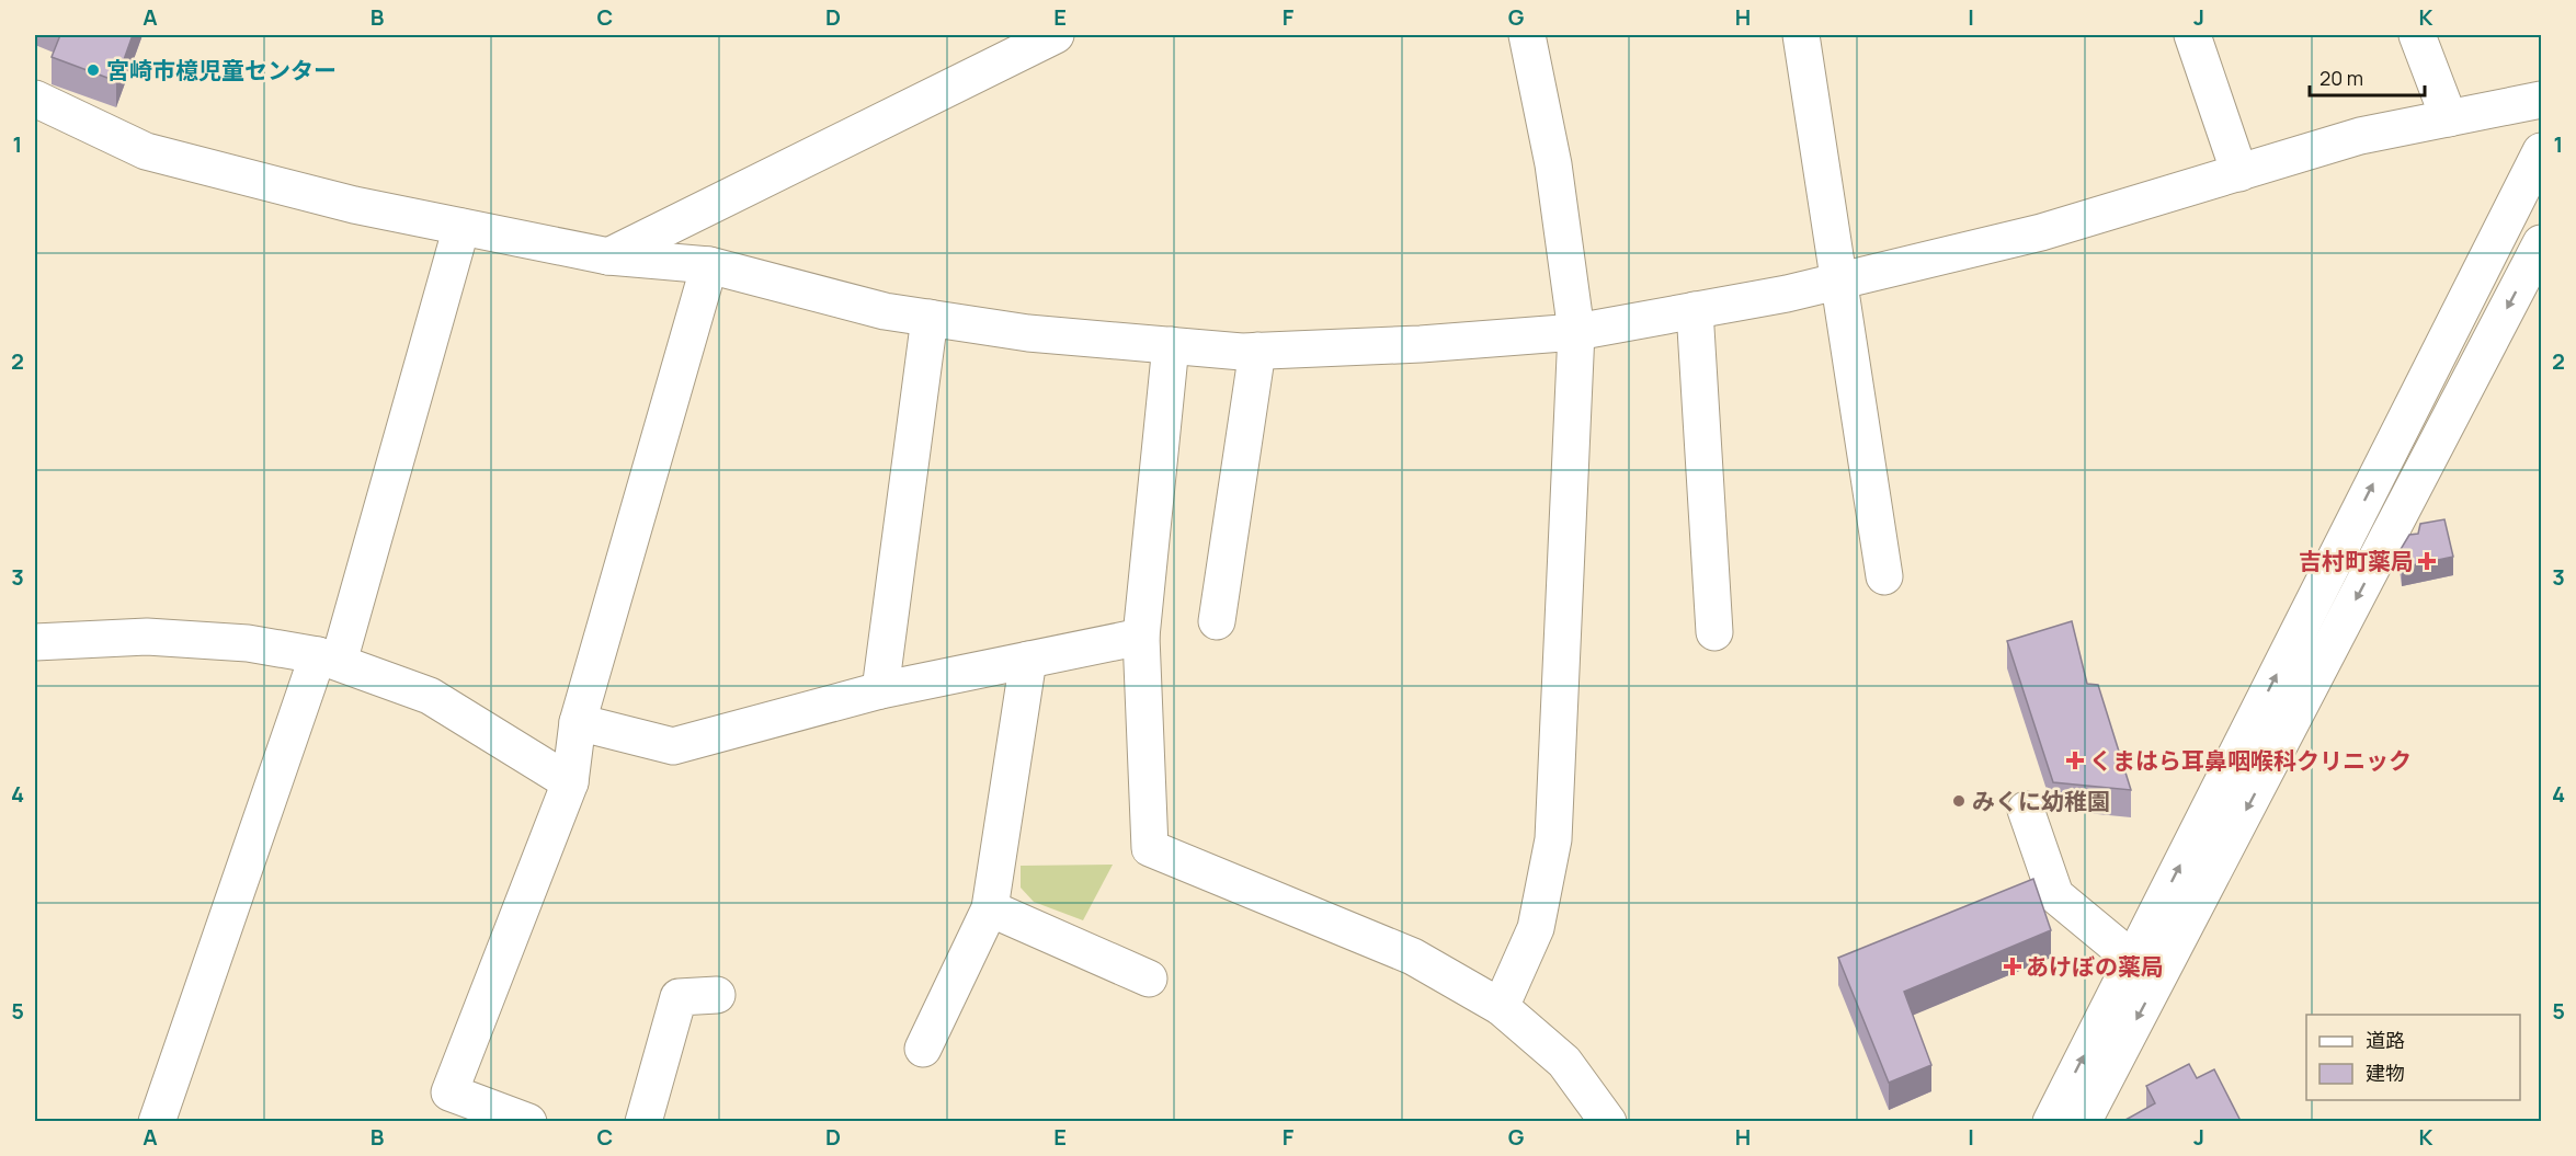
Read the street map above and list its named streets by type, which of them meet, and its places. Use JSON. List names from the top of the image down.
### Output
{
  "places": {
    "other": ["宮崎市檍児童センター", "みくに幼稚園"],
    "health": ["吉村町薬局", "くまはら耳鼻咽喉科クリニック", "あけぼの薬局"]
  },
  "legend": ["道路", "建物"],
  "scale_bar": "20 m",
  "grid": {
    "columns": [
      "A",
      "B",
      "C",
      "D",
      "E",
      "F",
      "G",
      "H",
      "I",
      "J",
      "K"
    ],
    "rows": [
      "1",
      "2",
      "3",
      "4",
      "5"
    ]
  }
}
